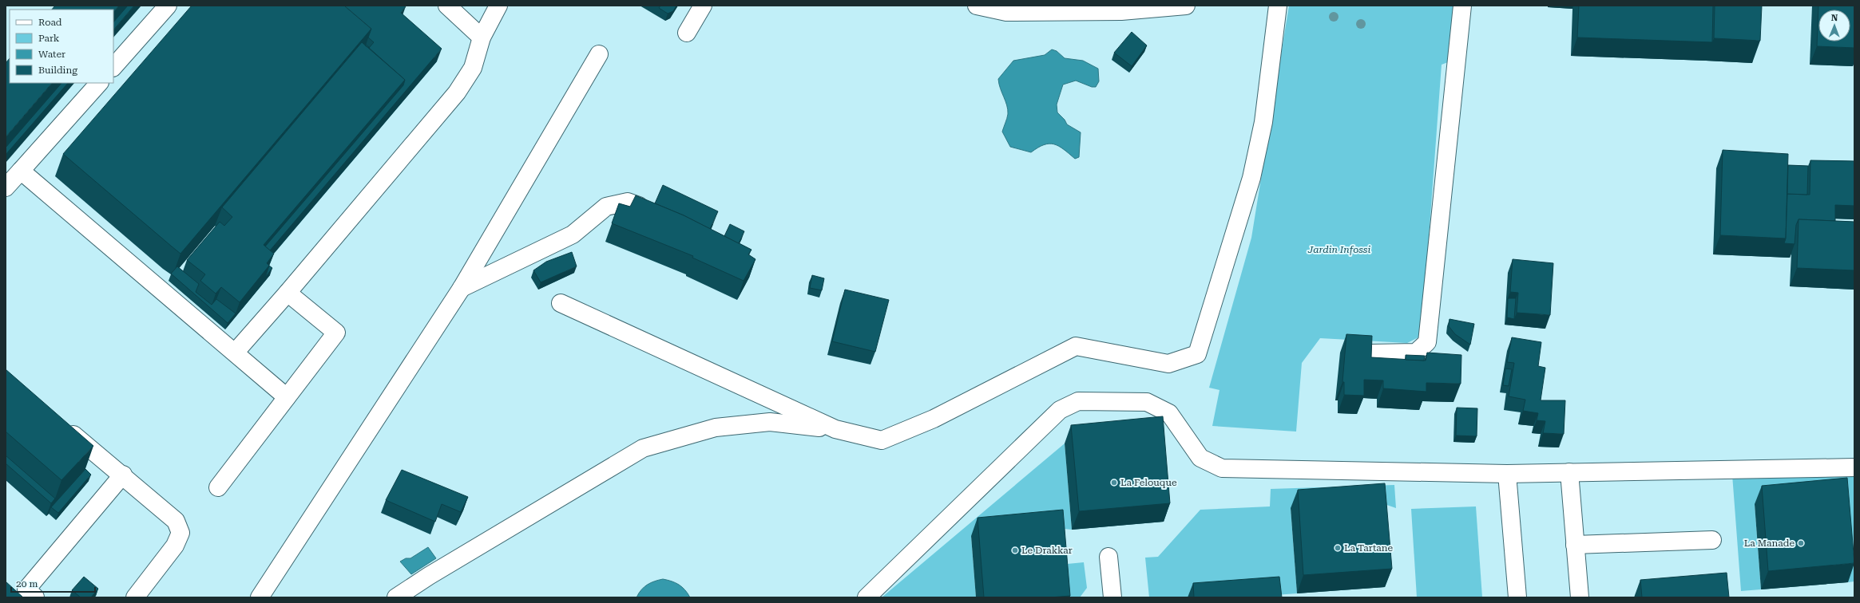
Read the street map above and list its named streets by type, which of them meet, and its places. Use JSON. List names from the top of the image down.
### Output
{
  "parks": ["Jardin Infossi"],
  "places": [
    "La Felouque",
    "La Manade",
    "La Tartane",
    "Le Drakkar"
  ],
  "legend": [
    "Road",
    "Park",
    "Water",
    "Building"
  ],
  "scale_bar": "20 m",
  "north": "top"
}
